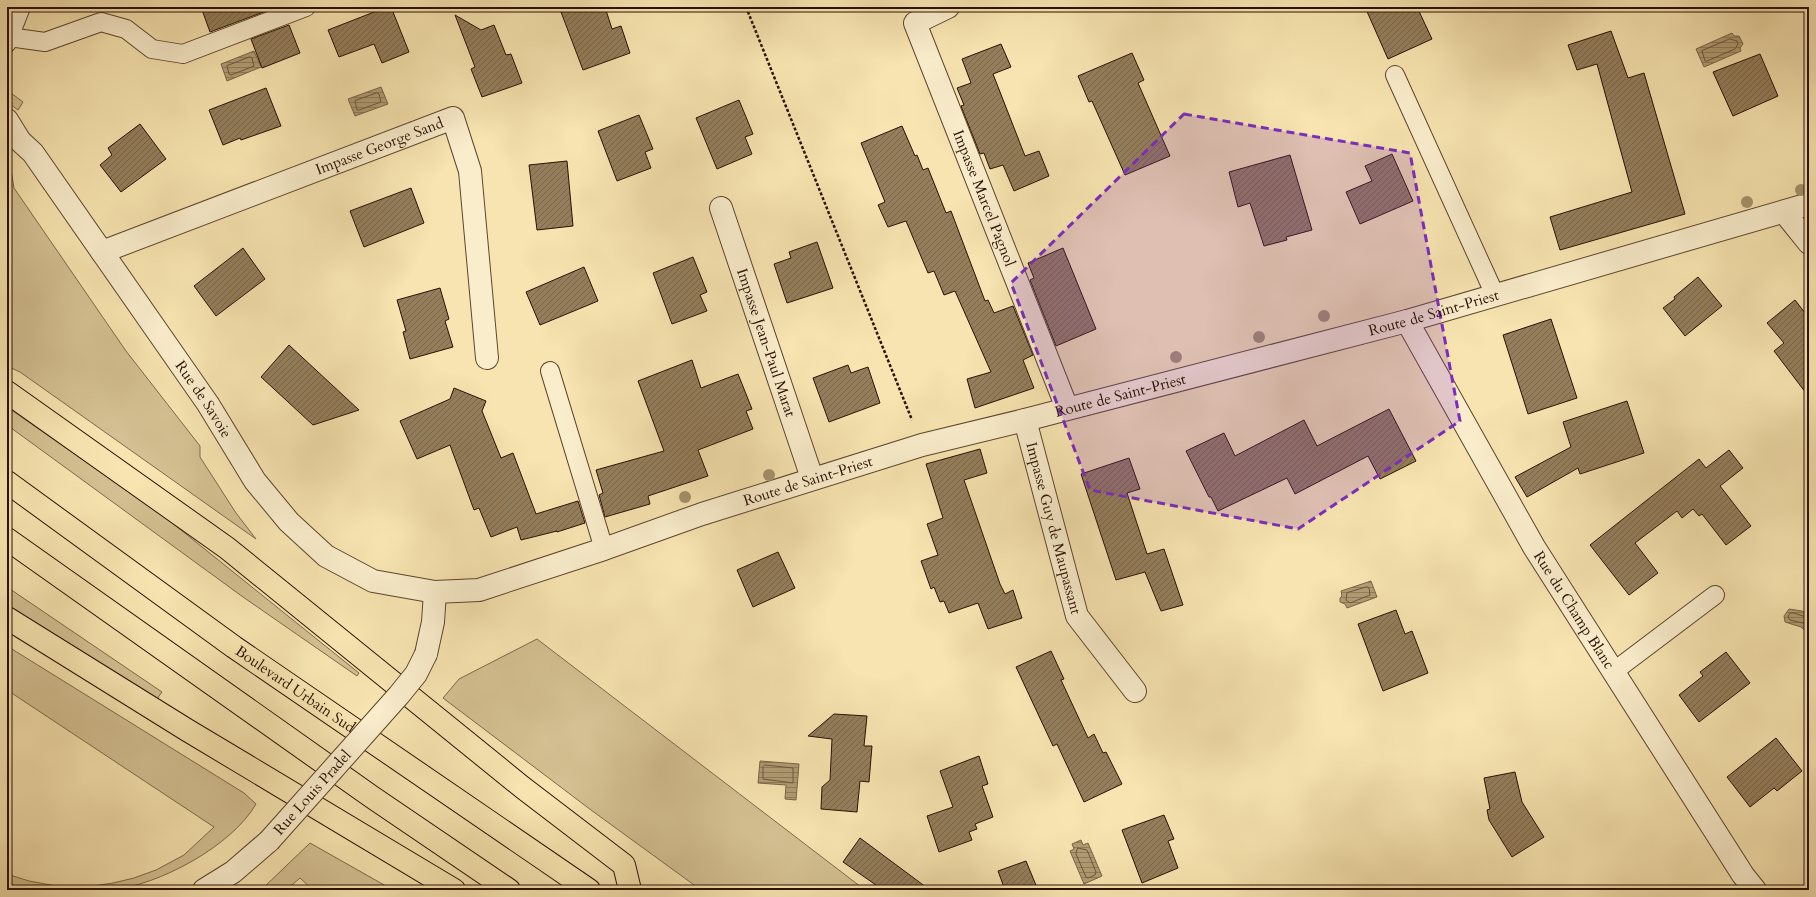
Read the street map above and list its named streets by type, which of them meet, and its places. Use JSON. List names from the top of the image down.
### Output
{
  "streets": {
    "highway": ["Boulevard Urbain Sud"],
    "street": [
      "Impasse George Sand",
      "Impasse Marcel Pagnol",
      "Route de Saint-Priest",
      "Impasse Jean-Paul Marat",
      "Rue de Savoie",
      "Impasse Guy de Maupassant",
      "Rue du Champ Blanc",
      "Rue Louis Pradel"
    ]
  },
  "crossings": [
    ["Impasse George Sand", "Rue de Savoie"],
    ["Impasse Marcel Pagnol", "Route de Saint-Priest"],
    ["Route de Saint-Priest", "Impasse Jean-Paul Marat"],
    ["Route de Saint-Priest", "Rue de Savoie"],
    ["Route de Saint-Priest", "Impasse Guy de Maupassant"],
    ["Route de Saint-Priest", "Rue du Champ Blanc"],
    ["Route de Saint-Priest", "Rue Louis Pradel"],
    ["Rue de Savoie", "Rue Louis Pradel"]
  ]
}
